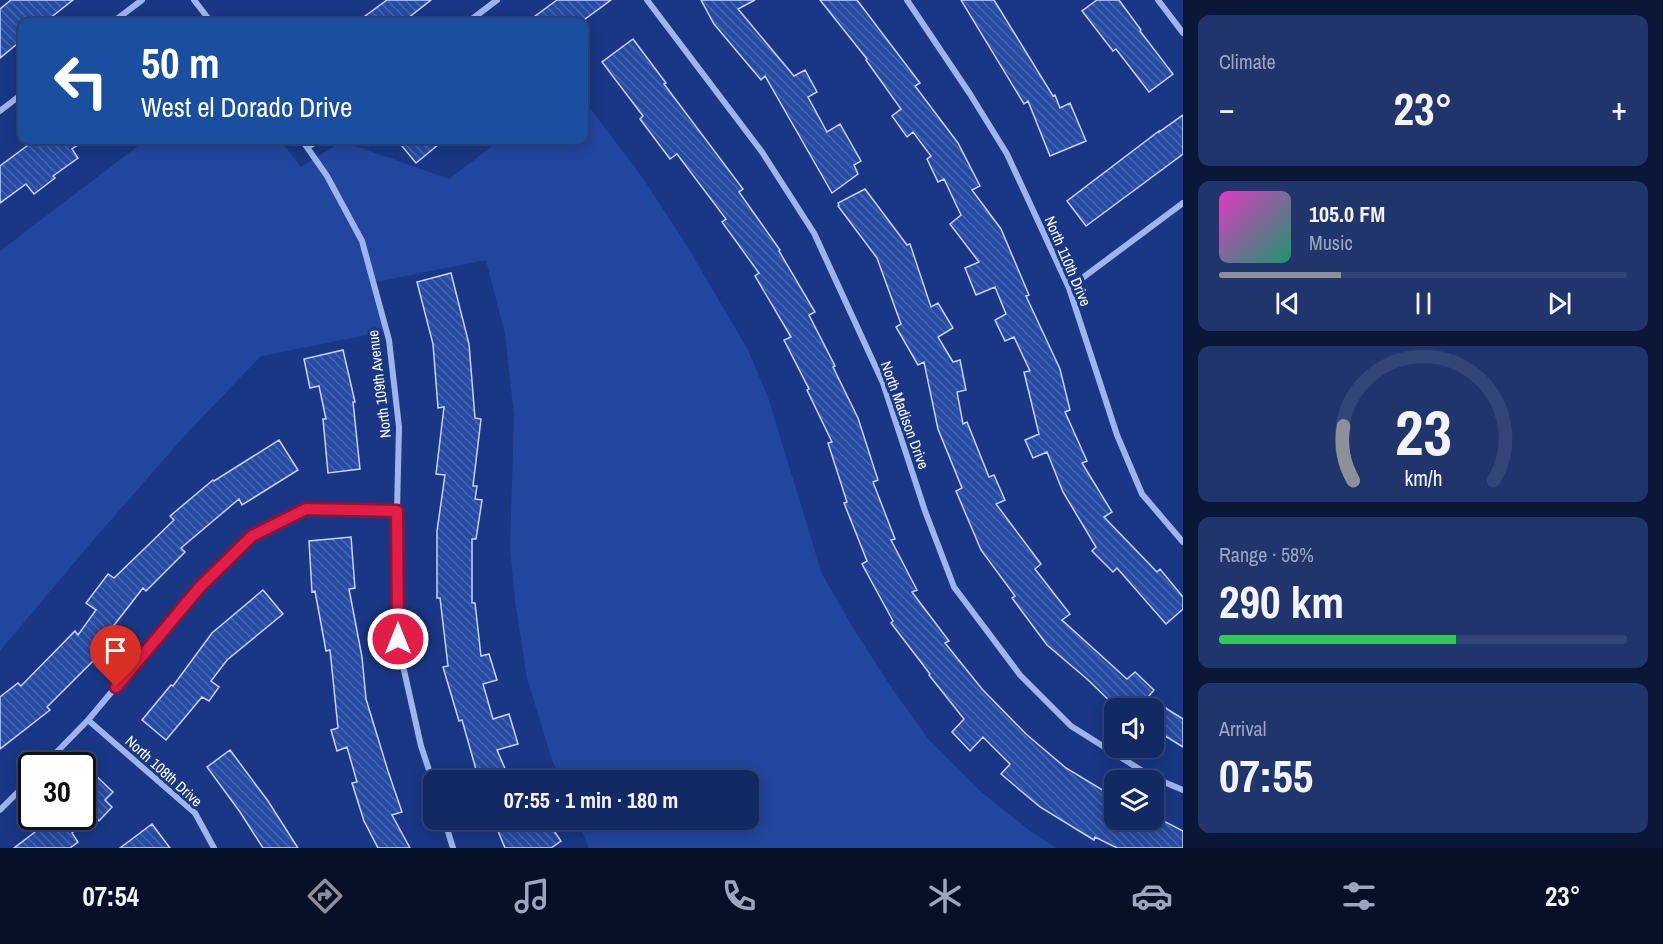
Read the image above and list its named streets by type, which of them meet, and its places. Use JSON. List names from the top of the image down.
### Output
{
  "streets": {
    "street": [
      "North 110th Drive",
      "North 109th Avenue",
      "North Madison Drive",
      "North 108th Drive"
    ]
  },
  "page": {
    "tile": [
      "Climate",
      ["Range · 58%", "290 km"],
      ["Arrival", "07:55"]
    ],
    "turn": ["50 m", "West el Dorado Drive"],
    "heat": ["−", "23°", "+"],
    "song": ["105.0 FM", "Music"],
    "limit": "30",
    "trip": "07:55 · 1 min · 180 m",
    "tabs": ["07:54", "23°"],
    "gauge": ["23", "km/h"]
  }
}
